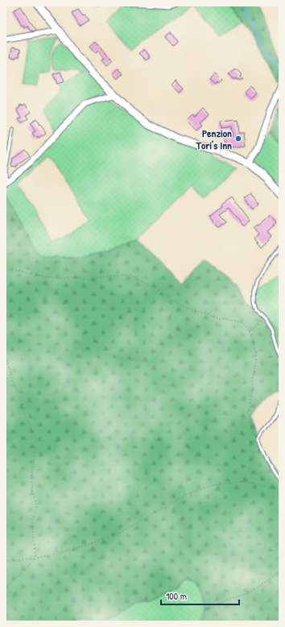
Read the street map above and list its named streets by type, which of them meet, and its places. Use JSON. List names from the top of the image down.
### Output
{
  "places": ["Penzion Tori's Inn"],
  "scale_bar": "100 m"
}
